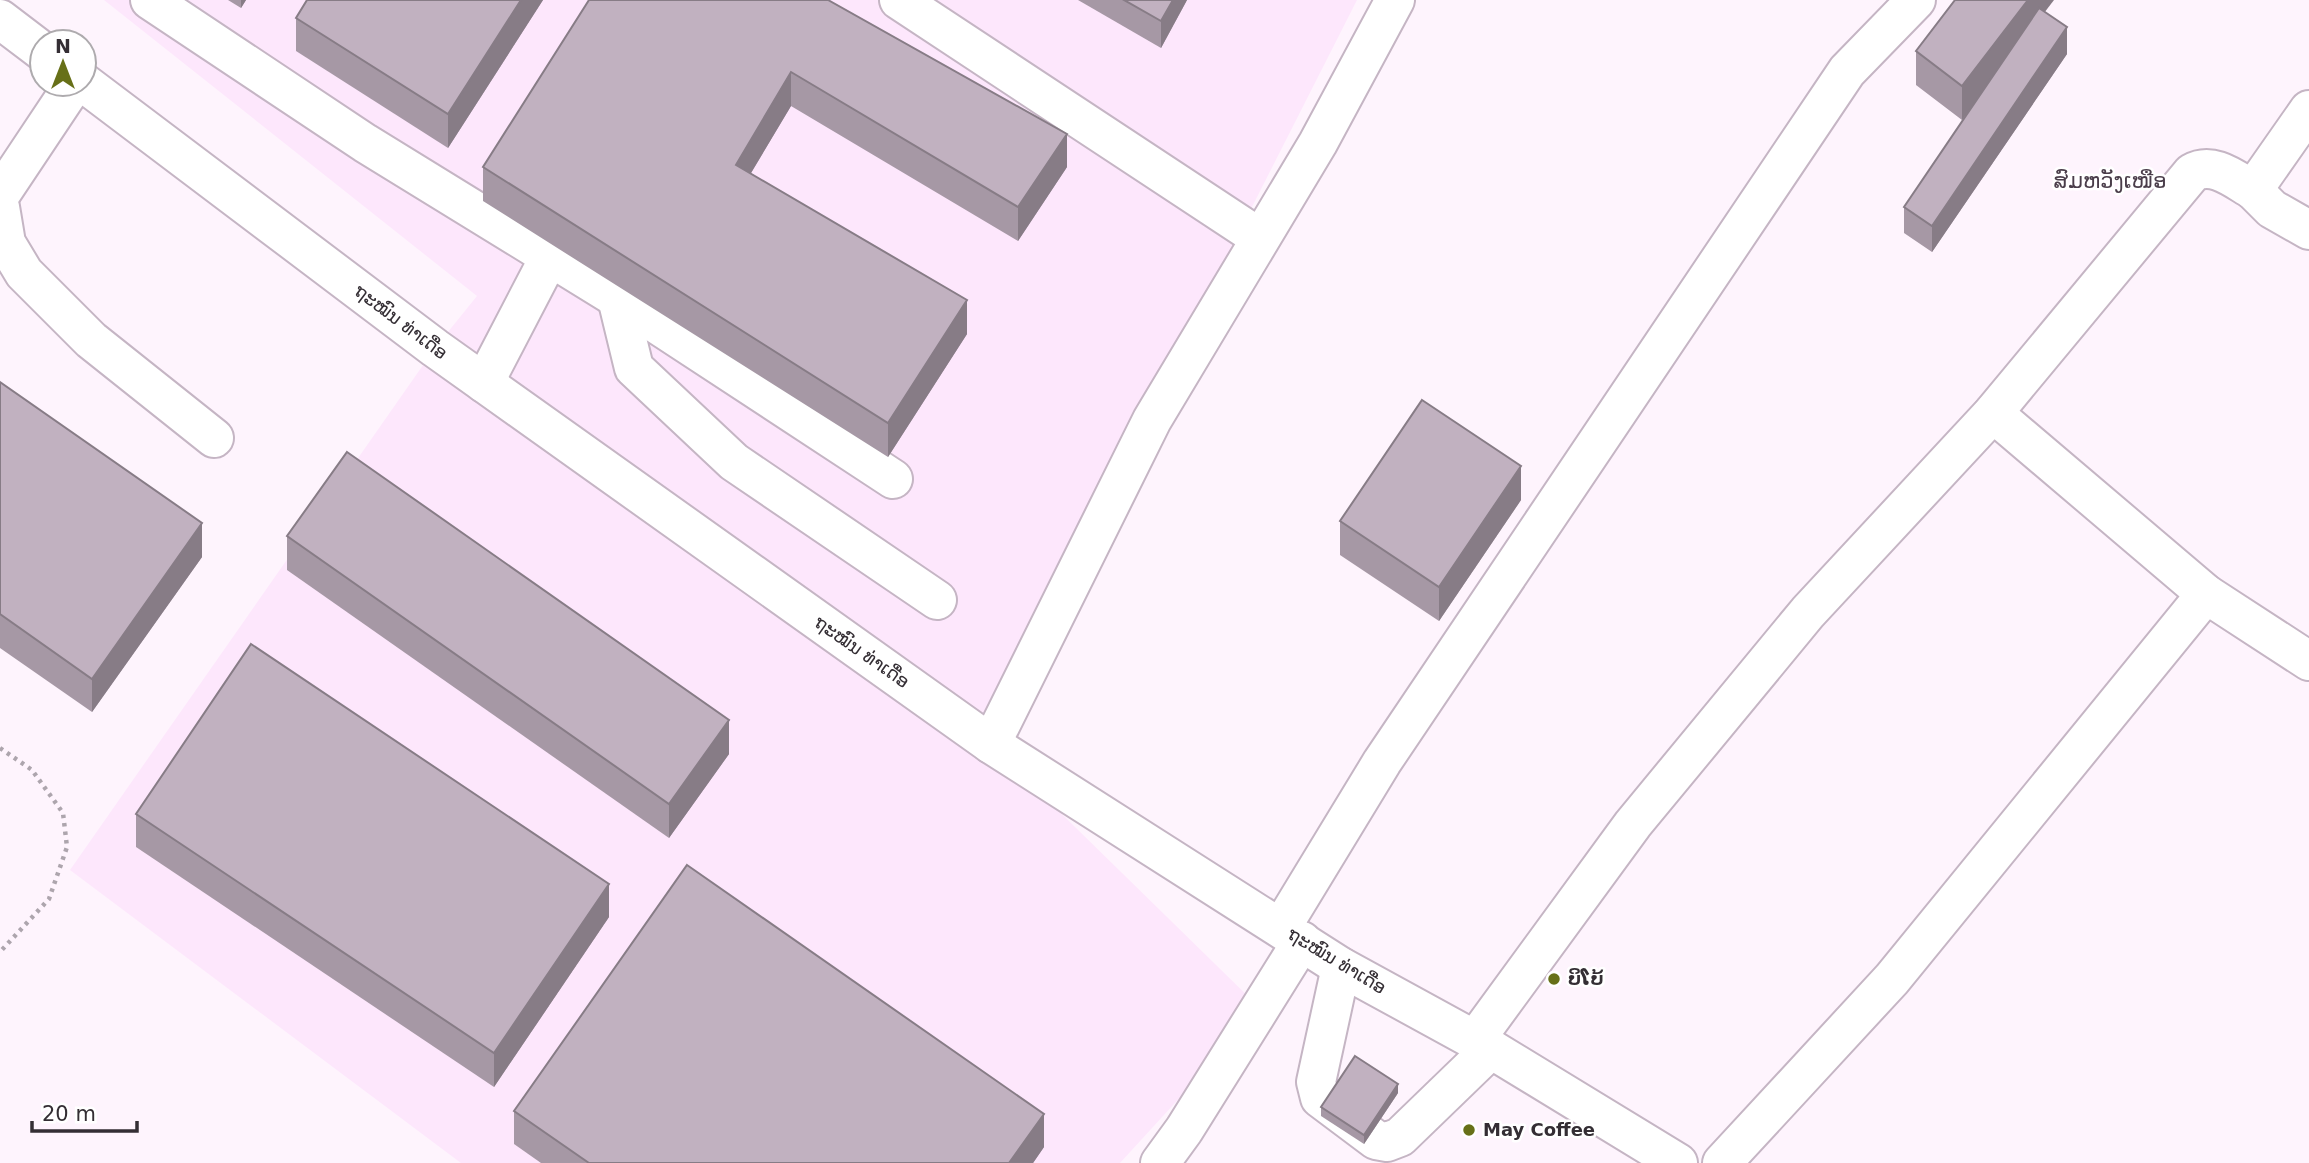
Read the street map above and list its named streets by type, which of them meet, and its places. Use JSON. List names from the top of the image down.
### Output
{
  "streets": {
    "street": ["ຖະໝົນ ທ່າເດື່ອ"]
  },
  "districts": ["ສົມຫວັງເໜືອ"],
  "places": ["ບິໂບ້", "May Coffee"],
  "scale_bar": "20 m",
  "north": "top"
}
